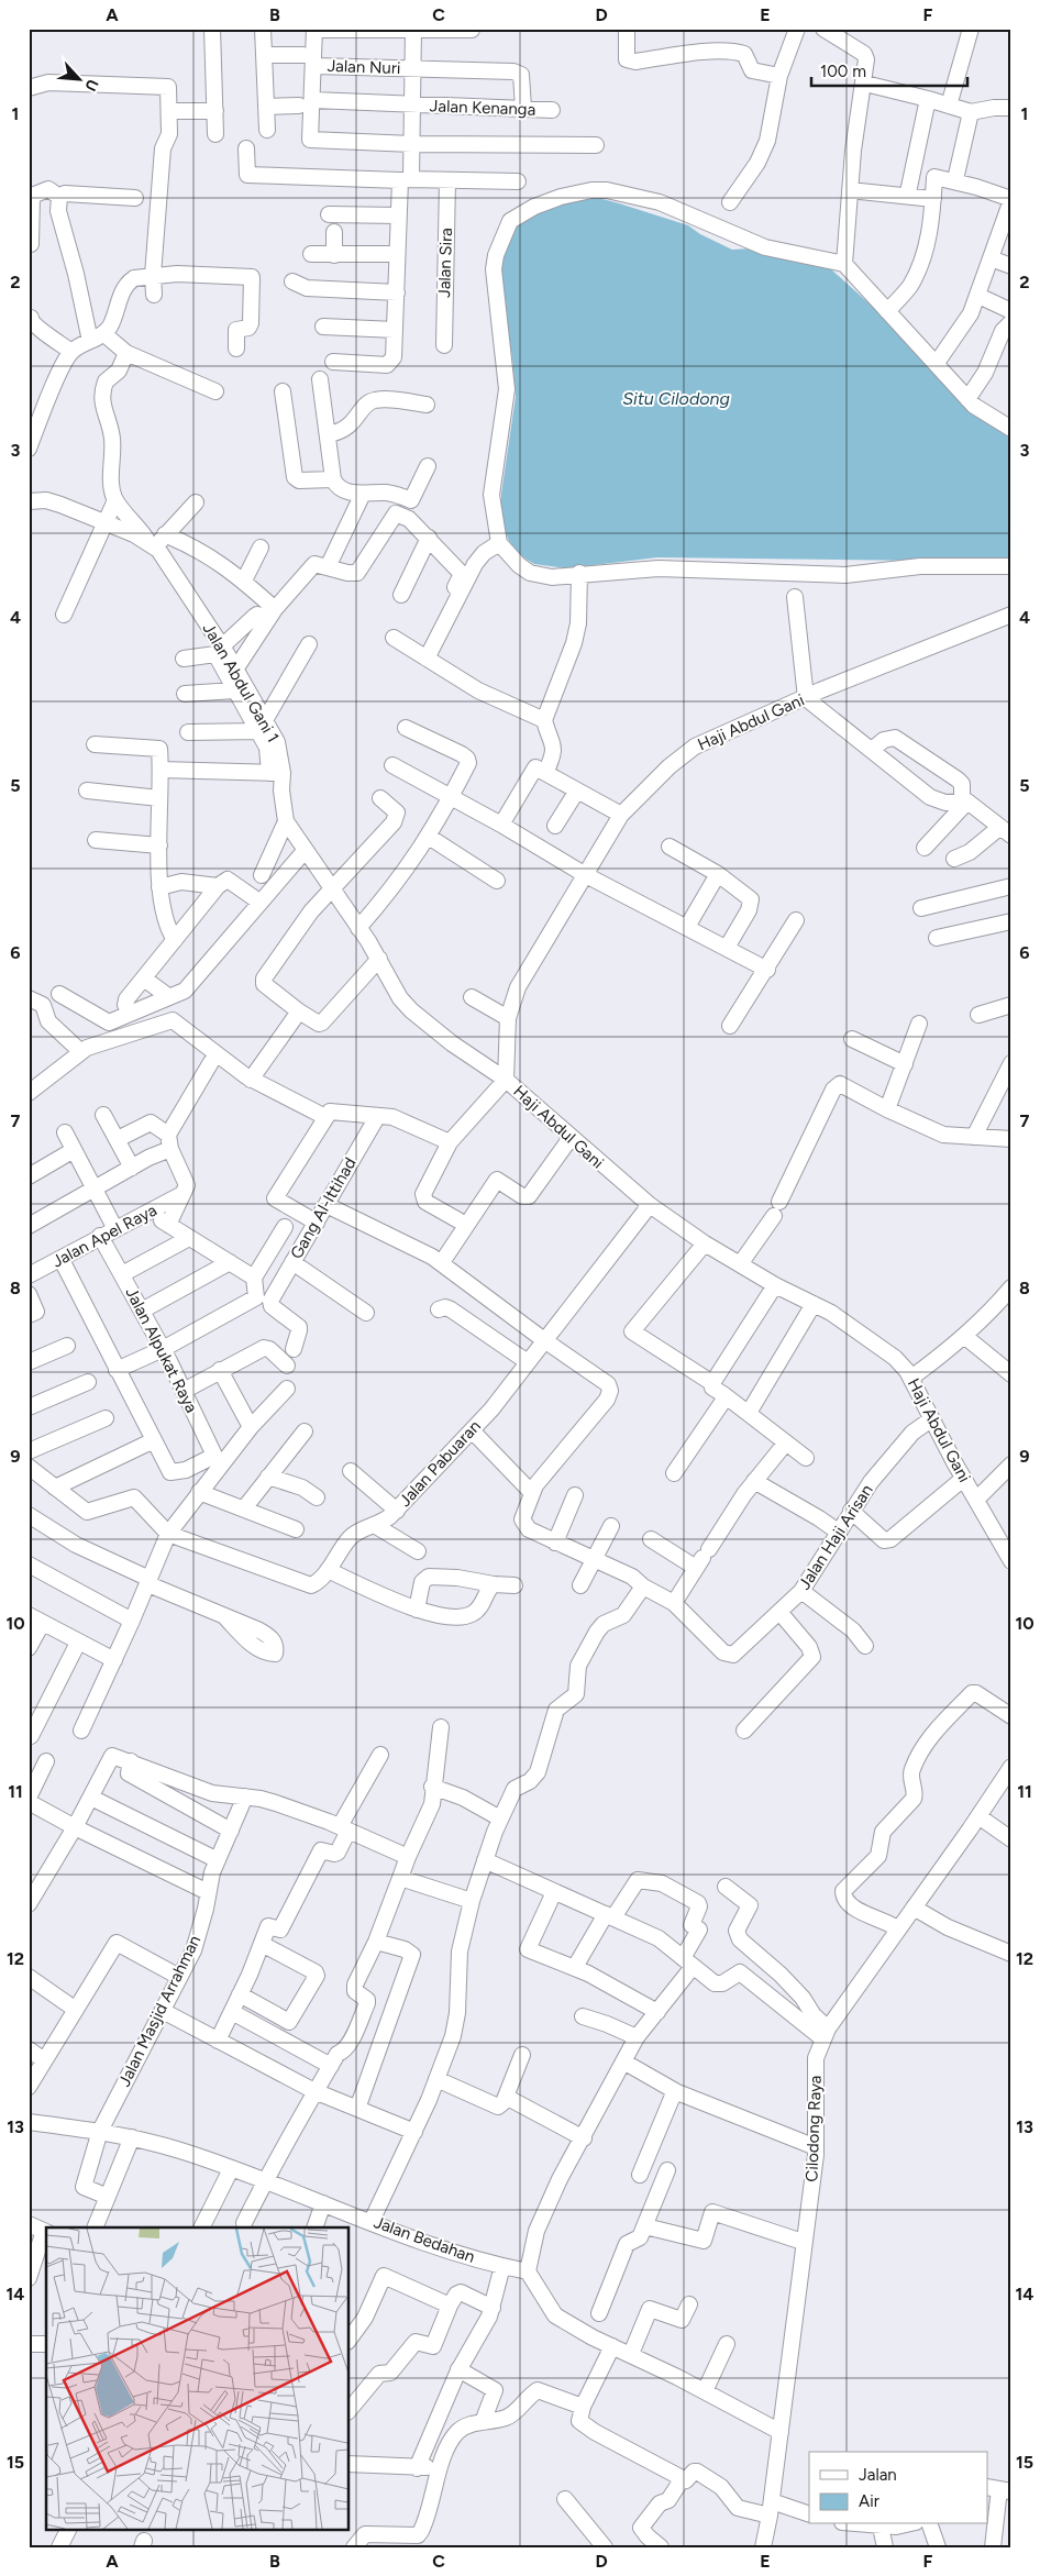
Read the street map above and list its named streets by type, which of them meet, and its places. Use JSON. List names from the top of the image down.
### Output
{
  "streets": {
    "street": [
      "Jalan Nuri",
      "Jalan Kenanga",
      "Jalan Sira",
      "Jalan Abdul Gani 1",
      "Haji Abdul Gani",
      "Gang Al-Ittihad",
      "Jalan Apel Raya",
      "Jalan Alpukat Raya",
      "Jalan Pabuaran",
      "Jalan Haji Arisan",
      "Jalan Masjid Arrahman",
      "Cilodong Raya",
      "Jalan Bedahan"
    ]
  },
  "crossings": [
    ["Jalan Nuri", "Jalan Kenanga"],
    ["Jalan Abdul Gani 1", "Haji Abdul Gani"],
    ["Haji Abdul Gani", "Jalan Pabuaran"],
    ["Haji Abdul Gani", "Jalan Haji Arisan"],
    ["Jalan Apel Raya", "Jalan Alpukat Raya"],
    ["Jalan Masjid Arrahman", "Jalan Bedahan"]
  ],
  "water": ["Situ Cilodong"],
  "legend": ["Jalan", "Air"],
  "scale_bar": "100 m",
  "north": "bottom right",
  "grid": {
    "columns": [
      "A",
      "B",
      "C",
      "D",
      "E",
      "F"
    ],
    "rows": [
      "1",
      "2",
      "3",
      "4",
      "5",
      "6",
      "7",
      "8",
      "9",
      "10",
      "11",
      "12",
      "13",
      "14",
      "15"
    ]
  }
}
